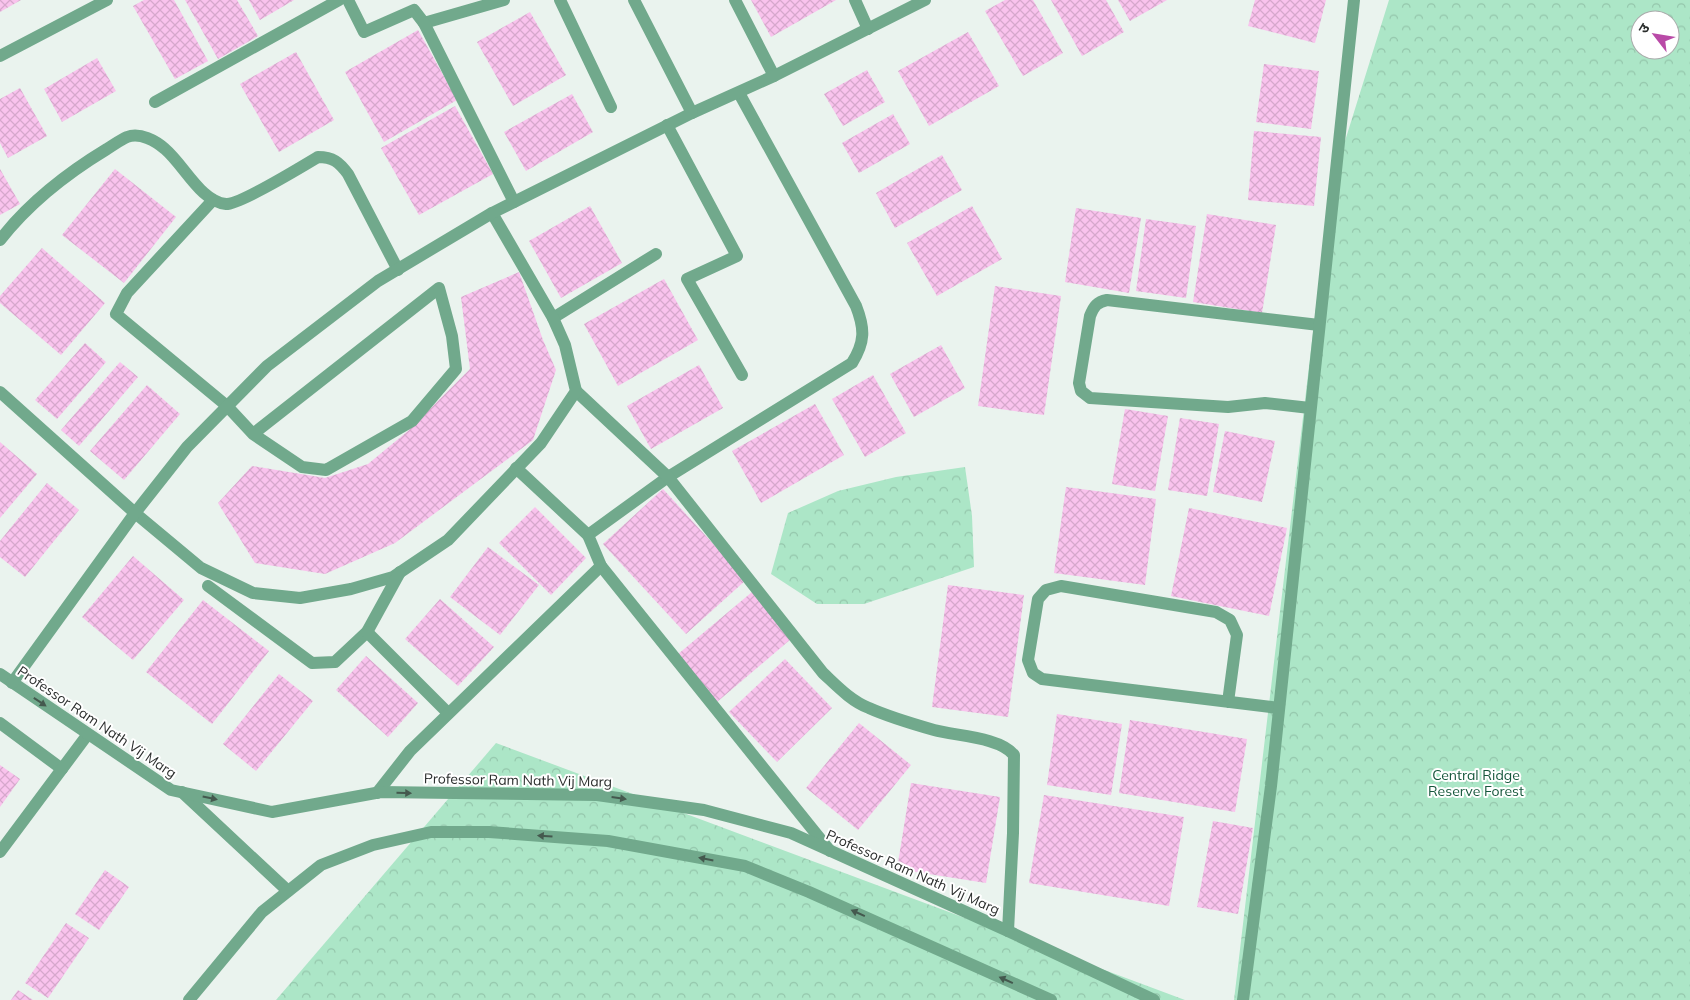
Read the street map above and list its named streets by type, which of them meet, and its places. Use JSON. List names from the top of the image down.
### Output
{
  "streets": {
    "street": ["Professor Ram Nath Vij Marg"]
  },
  "parks": ["Central Ridge Reserve Forest"],
  "north": "top left"
}
